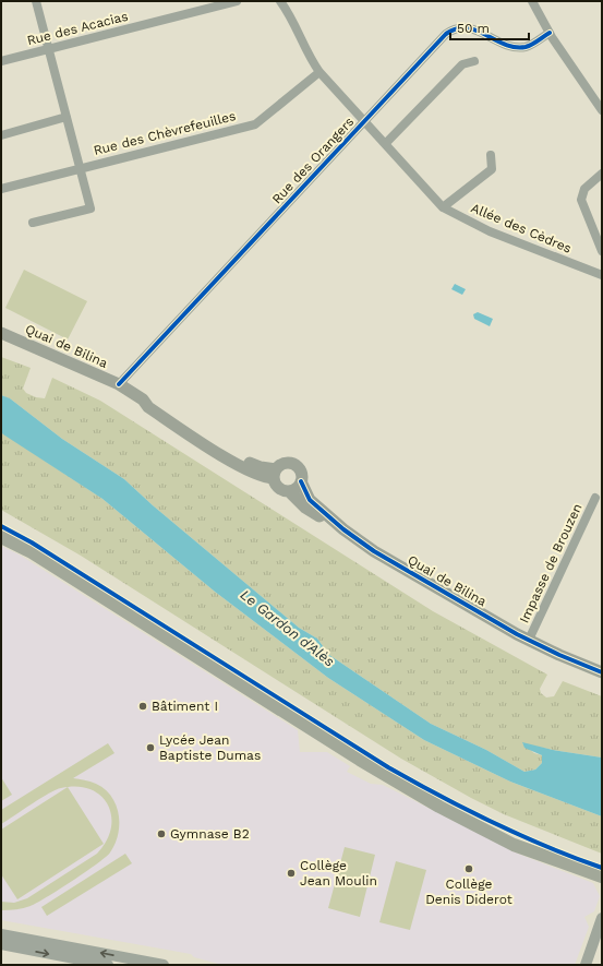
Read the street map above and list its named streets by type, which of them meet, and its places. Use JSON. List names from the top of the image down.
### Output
{
  "streets": {
    "main road": ["Quai de Bilina"],
    "street": [
      "Rue des Acacias",
      "Rue des Chèvrefeuilles",
      "Rue des Orangers",
      "Allée des Cèdres",
      "Impasse de Brouzen"
    ]
  },
  "crossings": [
    ["Rue des Chèvrefeuilles", "Allée des Cèdres"],
    ["Rue des Orangers", "Allée des Cèdres"],
    ["Rue des Orangers", "Quai de Bilina"],
    ["Quai de Bilina", "Impasse de Brouzen"]
  ],
  "water": ["Le Gardon d'Alès"],
  "places": [
    "Bâtiment I",
    "Lycée Jean Baptiste Dumas",
    "Gymnase B2",
    "Collège Denis Diderot",
    "Collège Jean Moulin"
  ],
  "scale_bar": "50 m"
}
